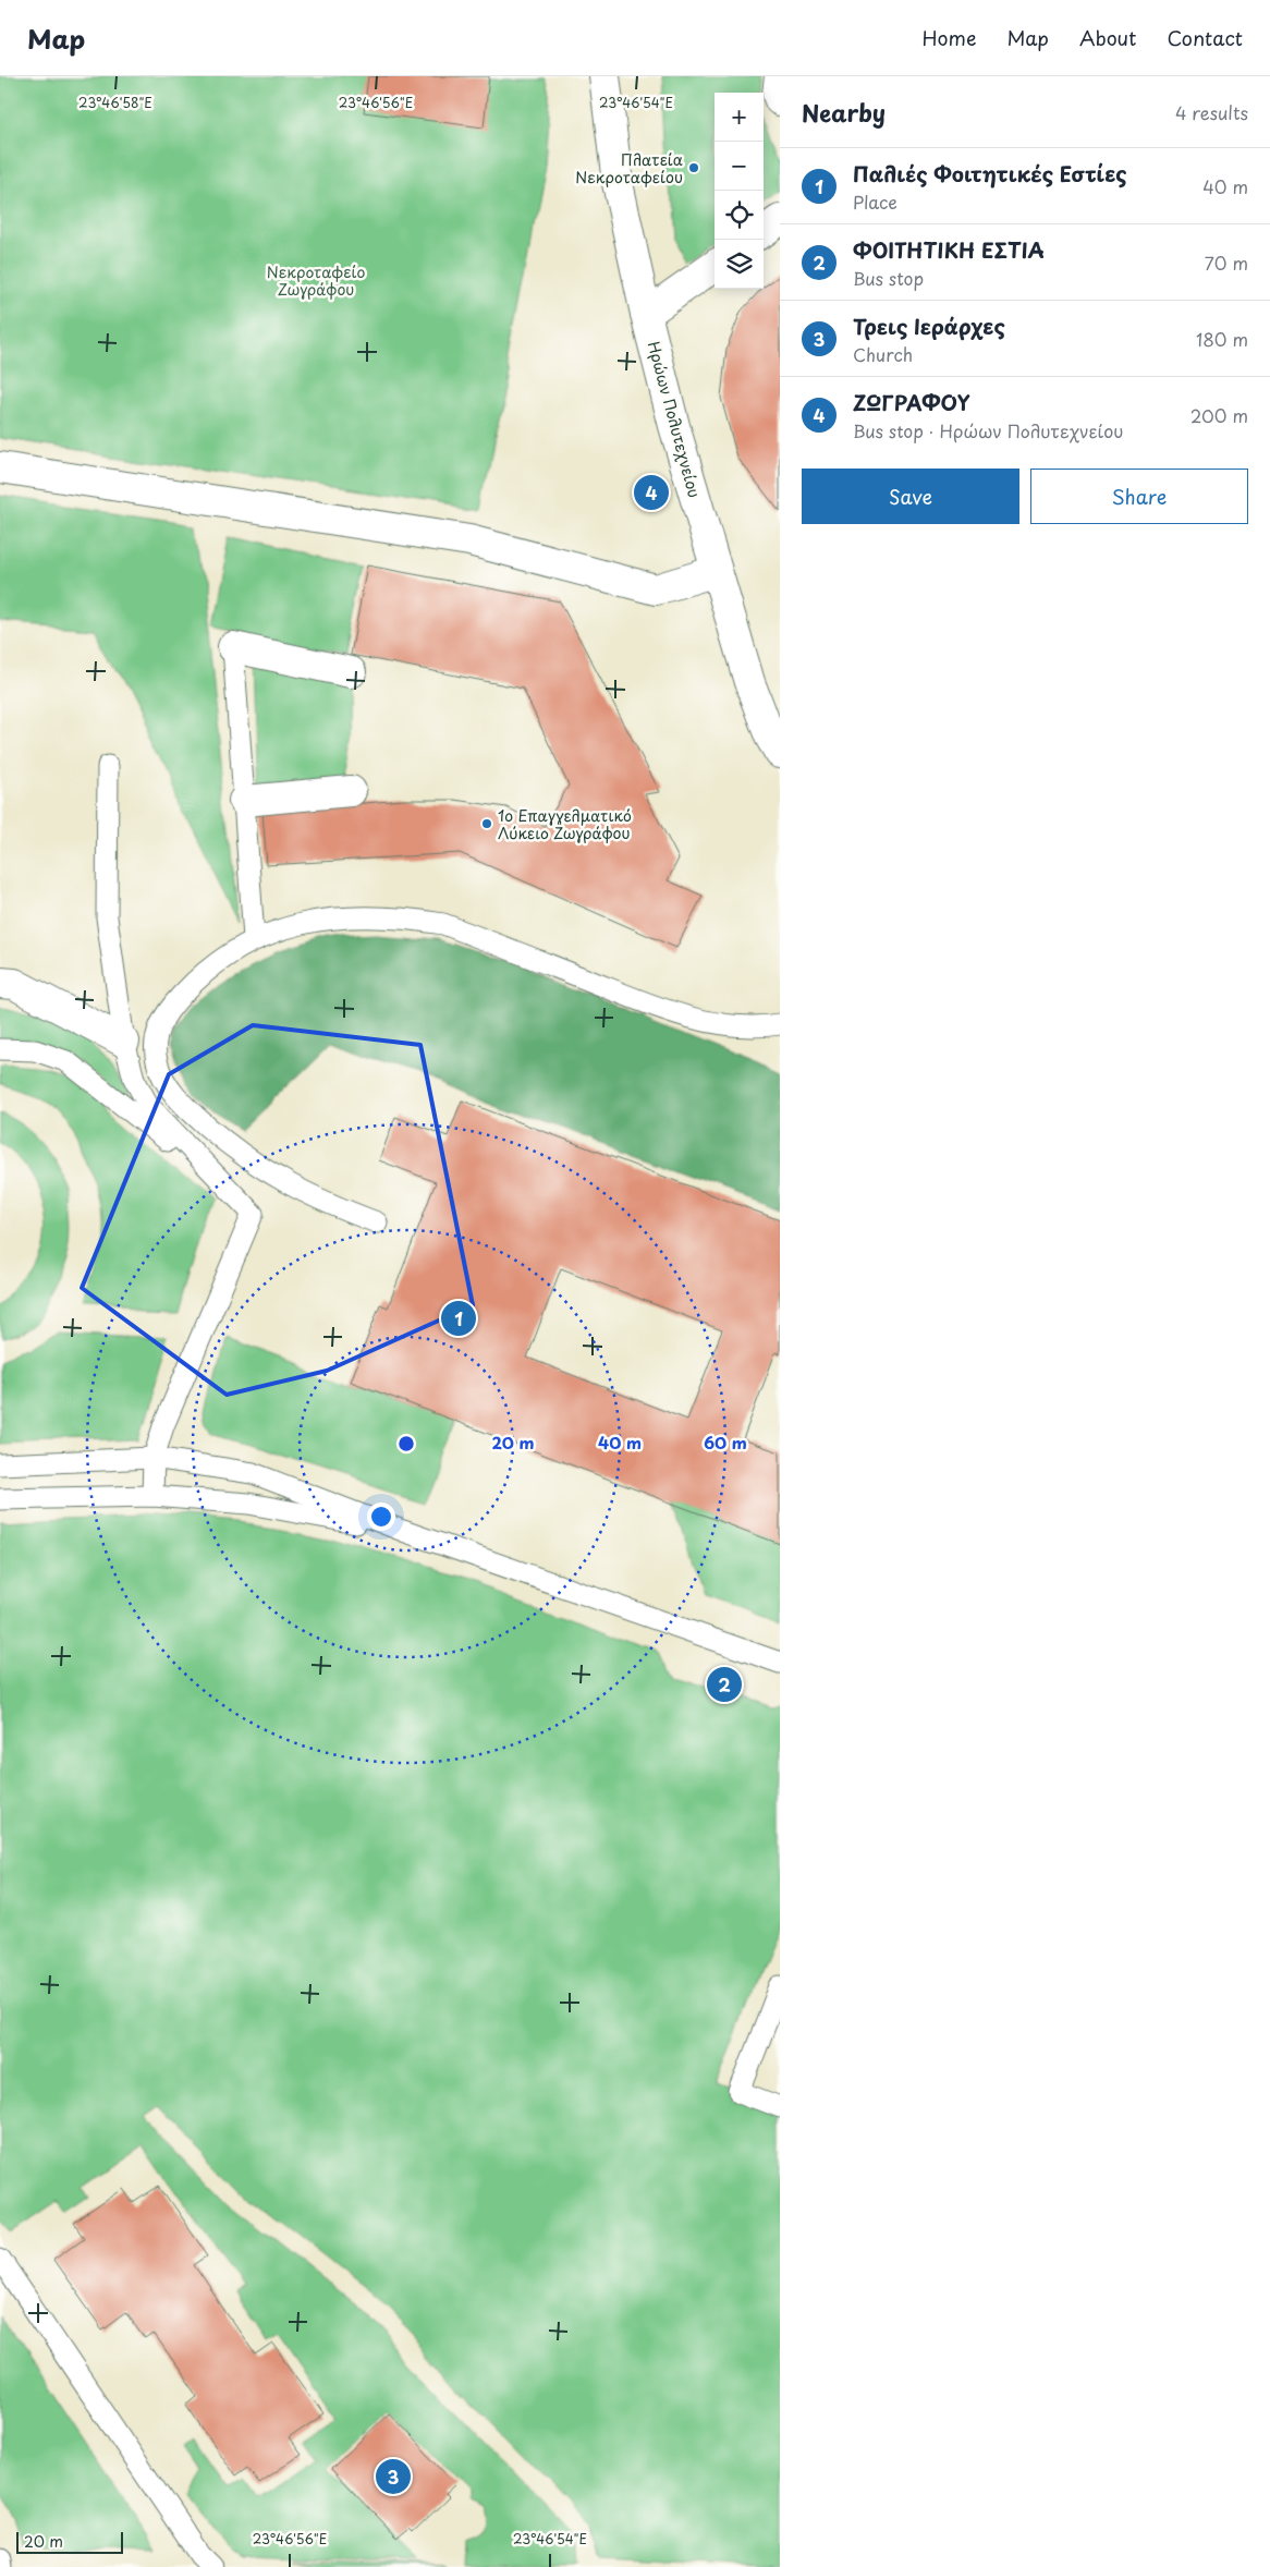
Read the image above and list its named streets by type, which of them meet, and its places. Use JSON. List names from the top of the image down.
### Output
{
  "streets": {
    "street": ["Ηρώων Πολυτεχνείου"]
  },
  "parks": ["Νεκροταφείο Ζωγράφου"],
  "places": ["Πλατεία Νεκροταφείου", "1ο Επαγγελματικό Λύκειο Ζωγράφου"],
  "scale_bar": "20 m",
  "page": {
    "header": "Map",
    "nav": [
      "Home",
      "Map",
      "About",
      "Contact"
    ],
    "heading": ["Nearby", "4 results"],
    "map_buttons": ["+", "−"],
    "list": [
      {
        "mark": "1",
        "name": "Παλιές Φοιτητικές Εστίες",
        "note": "Place",
        "value": "40 m"
      },
      {
        "mark": "2",
        "name": "ΦΟΙΤΗΤΙΚΗ ΕΣΤΙΑ",
        "note": "Bus stop",
        "value": "70 m"
      },
      {
        "mark": "3",
        "name": "Τρεις Ιεράρχες",
        "note": "Church",
        "value": "180 m"
      },
      {
        "mark": "4",
        "name": "ΖΩΓΡΑΦΟΥ",
        "note": "Bus stop · Ηρώων Πολυτεχνείου",
        "value": "200 m"
      }
    ],
    "buttons": ["Save", "Share"],
    "pins": [
      "4",
      "1",
      "2",
      "3"
    ],
    "scale": "20 m"
  },
  "coordinates": ["23°46'58\"E", "23°46'56\"E", "23°46'54\"E"],
  "rings": ["20 m", "40 m", "60 m"]
}
